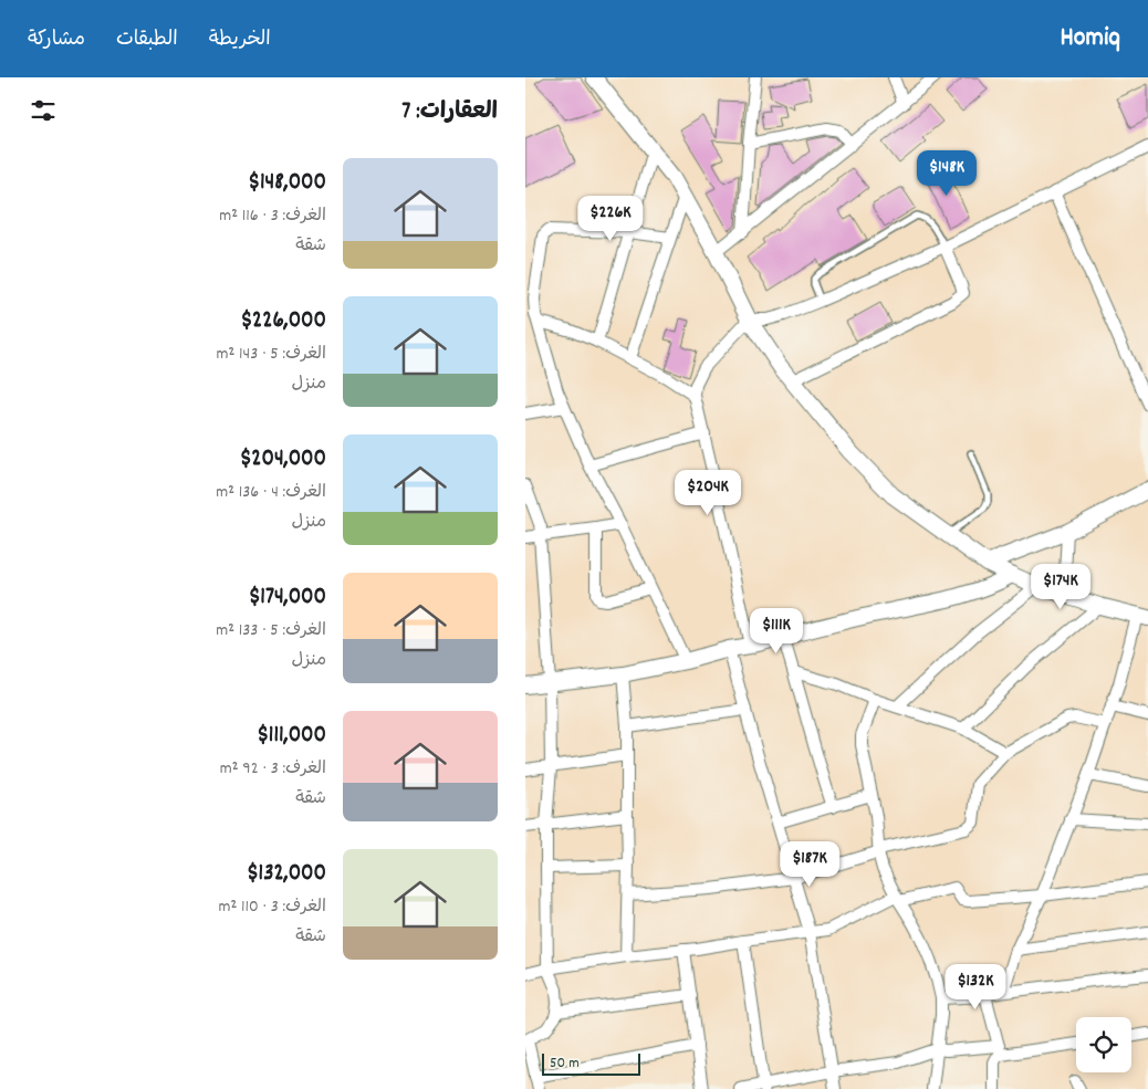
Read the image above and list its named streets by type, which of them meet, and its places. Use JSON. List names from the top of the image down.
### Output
{
  "scale_bar": "50 m",
  "page": {
    "header": "Homiq",
    "nav": ["الخريطة", "الطبقات", "مشاركة"],
    "heading": "العقارات: 7",
    "list": [
      {
        "name": "$148,000",
        "note": "الغرف: 3 · 116 m² · شقة"
      },
      {
        "name": "$226,000",
        "note": "الغرف: 5 · 143 m² · منزل"
      },
      {
        "name": "$204,000",
        "note": "الغرف: 4 · 136 m² · منزل"
      },
      {
        "name": "$174,000",
        "note": "الغرف: 5 · 133 m² · منزل"
      },
      {
        "name": "$111,000",
        "note": "الغرف: 3 · 92 m² · شقة"
      },
      {
        "name": "$132,000",
        "note": "الغرف: 3 · 110 m² · شقة"
      }
    ],
    "price": [
      "$148K",
      "$226K",
      "$204K",
      "$174K",
      "$111K",
      "$187K",
      "$132K"
    ],
    "scale": "50 m"
  }
}
